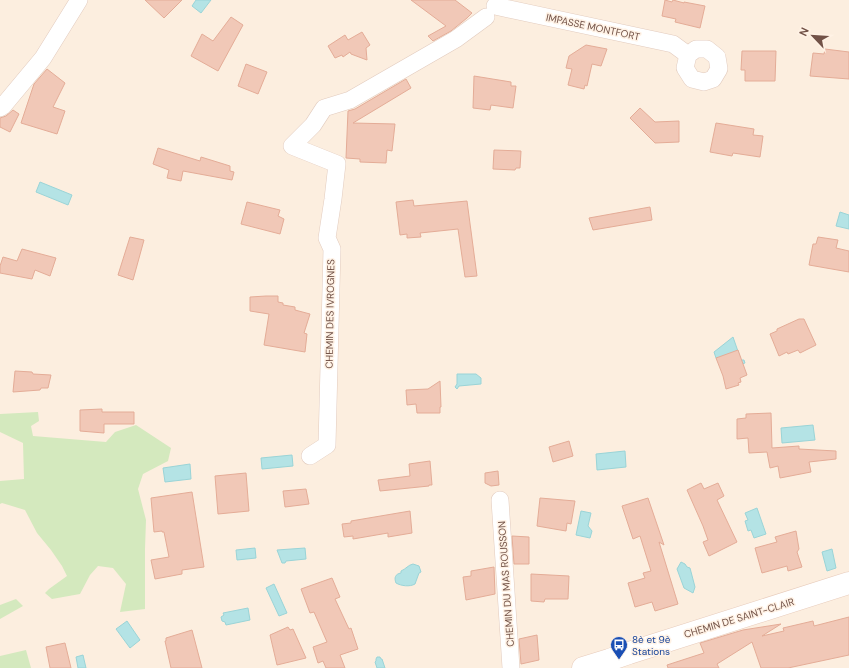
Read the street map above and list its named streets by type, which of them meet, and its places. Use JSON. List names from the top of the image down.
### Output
{
  "streets": {
    "street": [
      "IMPASSE MONTFORT",
      "CHEMIN DES IVROGNES",
      "CHEMIN DU MAS ROUSSON",
      "CHEMIN DE SAINT-CLAIR"
    ]
  },
  "crossings": [
    ["IMPASSE MONTFORT", "CHEMIN DES IVROGNES"]
  ],
  "places": {
    "bus stop": ["8è et 9è Stations"]
  },
  "north": "top left"
}
